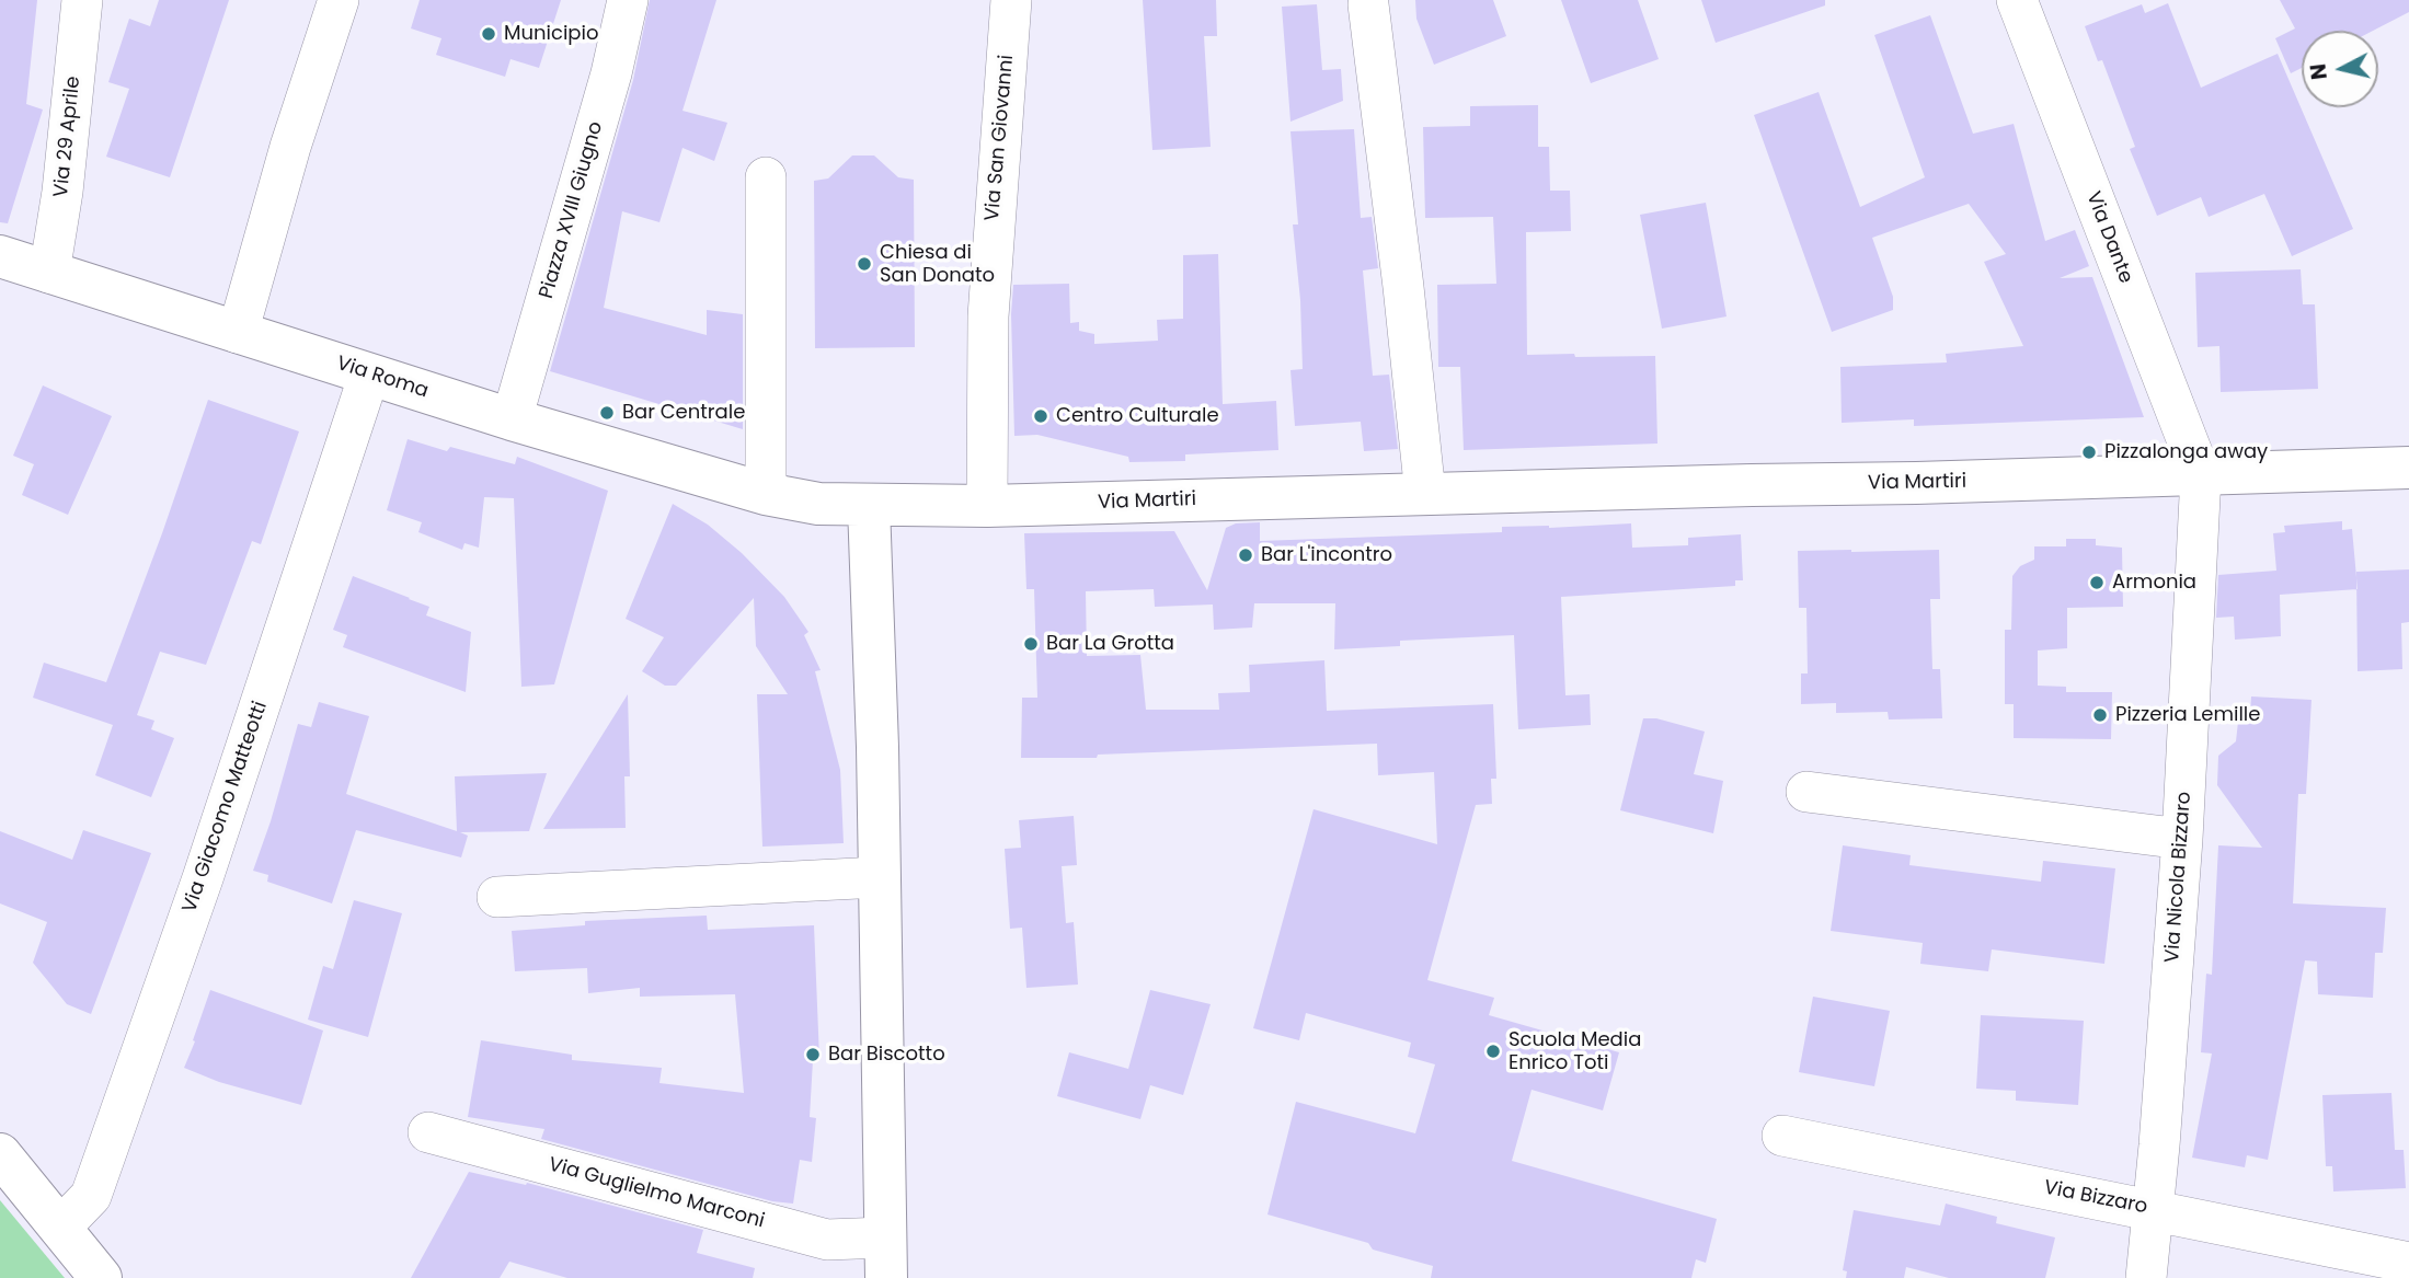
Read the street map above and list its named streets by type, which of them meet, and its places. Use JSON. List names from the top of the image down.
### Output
{
  "streets": {
    "street": [
      "Via 29 Aprile",
      "Via San Giovanni",
      "Piazza XVIII Giugno",
      "Via Dante",
      "Via Roma",
      "Via Martiri",
      "Via Giacomo Matteotti",
      "Via Nicola Bizzaro",
      "Via Guglielmo Marconi",
      "Via Bizzaro"
    ]
  },
  "crossings": [
    ["Via 29 Aprile", "Via Roma"],
    ["Via San Giovanni", "Via Martiri"],
    ["Piazza XVIII Giugno", "Via Roma"],
    ["Via Dante", "Via Martiri"],
    ["Via Dante", "Via Nicola Bizzaro"],
    ["Via Roma", "Via Martiri"],
    ["Via Roma", "Via Giacomo Matteotti"],
    ["Via Roma", "Via Guglielmo Marconi"],
    ["Via Martiri", "Via Nicola Bizzaro"],
    ["Via Martiri", "Via Guglielmo Marconi"],
    ["Via Nicola Bizzaro", "Via Bizzaro"]
  ],
  "places": [
    "Municipio",
    "Chiesa di San Donato",
    "Bar Centrale",
    "Centro Culturale",
    "Pizzalonga away",
    "Bar L'incontro",
    "Armonia",
    "Bar La Grotta",
    "Pizzeria Lemille",
    "Scuola Media Enrico Toti",
    "Bar Biscotto"
  ],
  "north": "left"
}
